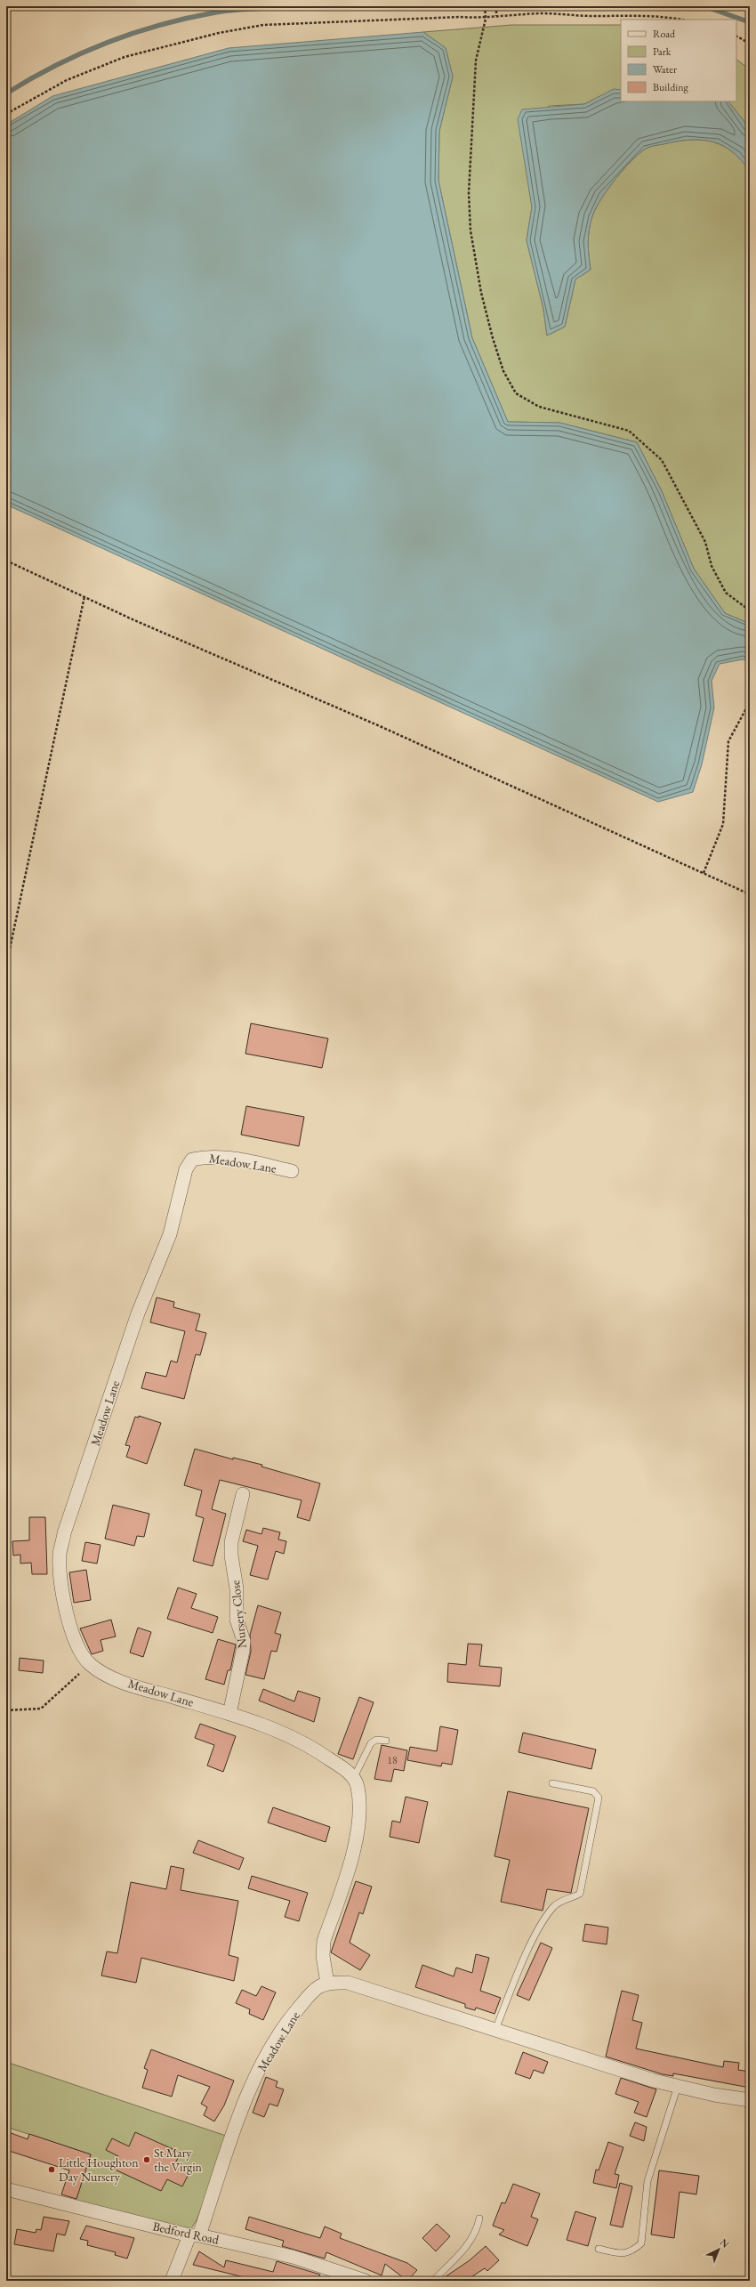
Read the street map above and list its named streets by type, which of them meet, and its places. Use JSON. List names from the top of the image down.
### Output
{
  "streets": {
    "street": ["Meadow Lane", "Nursery Close", "Bedford Road"]
  },
  "crossings": [
    ["Meadow Lane", "Nursery Close"],
    ["Meadow Lane", "Bedford Road"]
  ],
  "places": ["St Mary the Virgin", "Little Houghton Day Nursery"],
  "house_numbers": ["18"],
  "legend": [
    "Road",
    "Park",
    "Water",
    "Building"
  ],
  "north": "top right"
}
